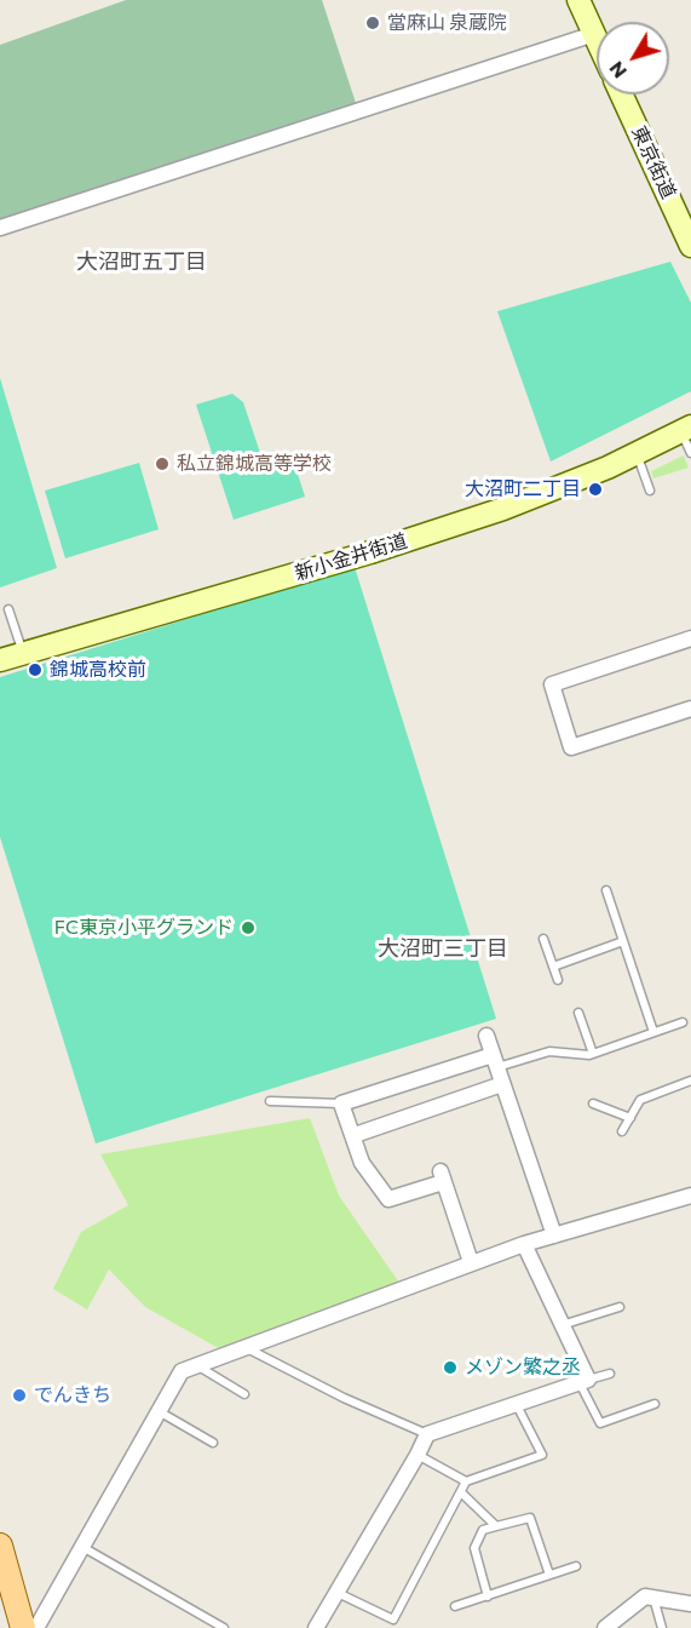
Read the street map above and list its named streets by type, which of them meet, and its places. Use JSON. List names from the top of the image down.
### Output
{
  "streets": {
    "main road": ["東京街道", "新小金井街道"]
  },
  "districts": ["大沼町五丁目", "大沼町三丁目"],
  "places": [
    "當麻山 泉蔵院",
    "私立錦城高等学校",
    "大沼町二丁目",
    "錦城高校前",
    "FC東京小平グランド",
    "メゾン繁之丞",
    "でんきち"
  ],
  "north": "bottom left"
}
